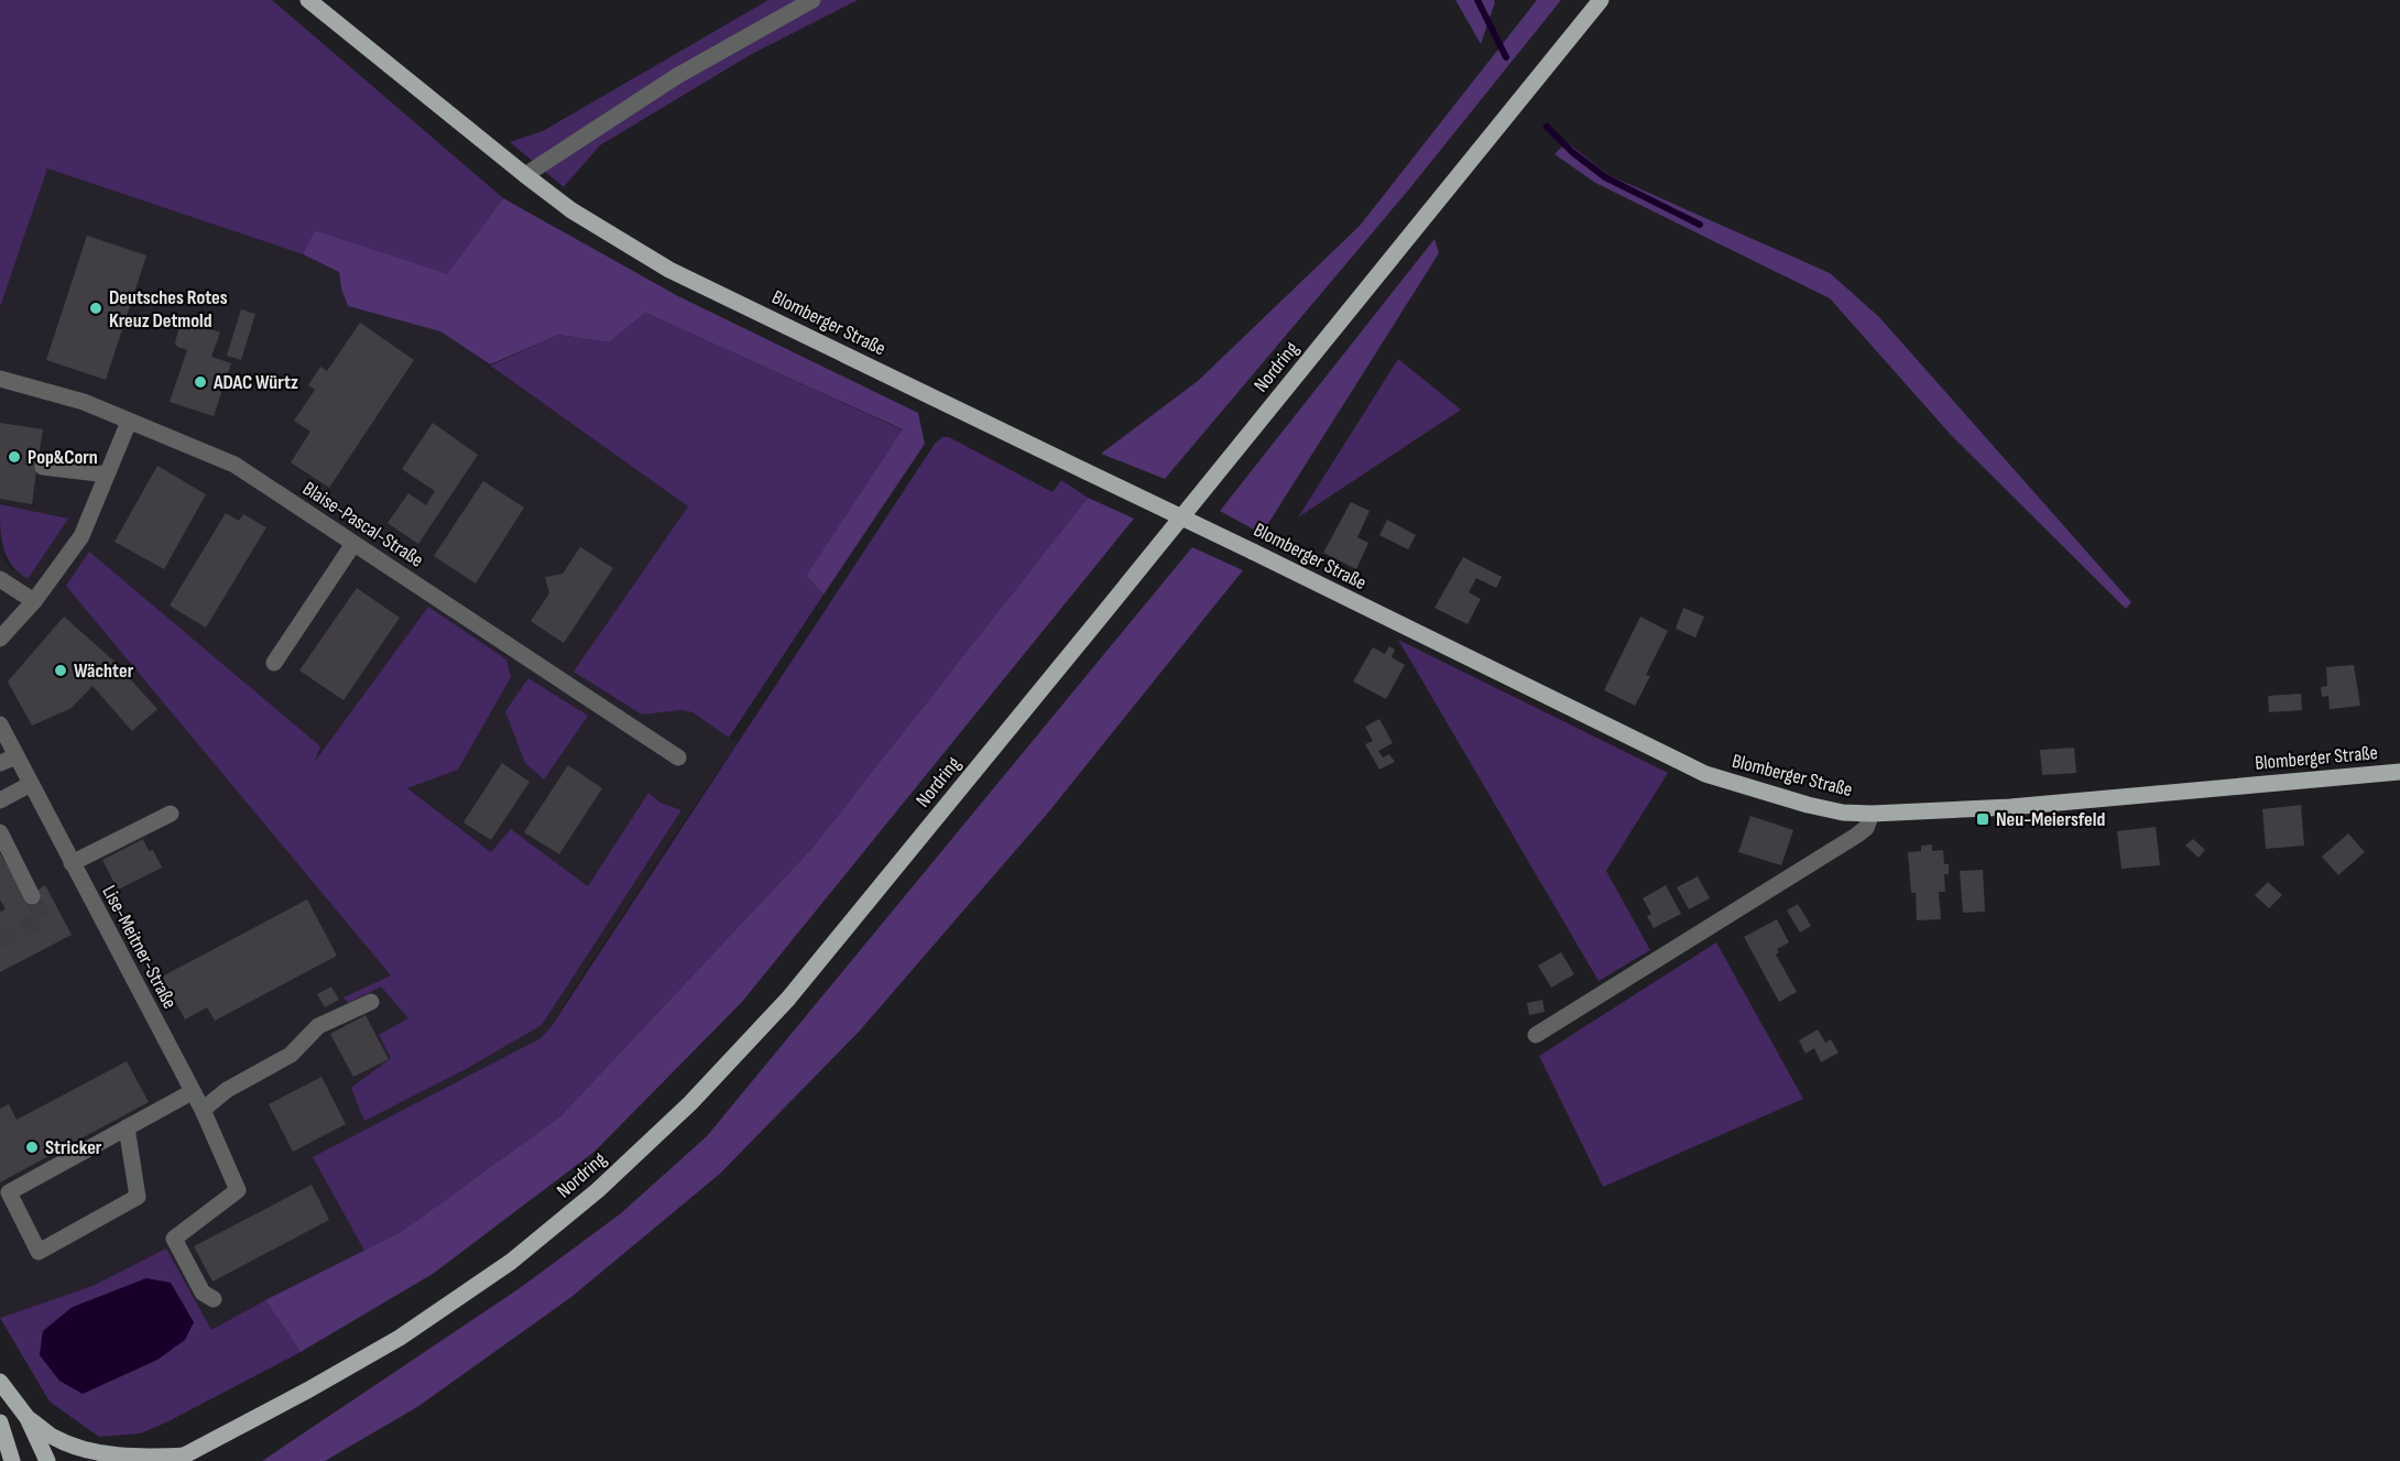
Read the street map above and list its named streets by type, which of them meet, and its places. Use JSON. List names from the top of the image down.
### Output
{
  "streets": {
    "main road": ["Blomberger Straße", "Nordring"],
    "street": ["Blaise-Pascal-Straße", "Lise-Meitner-Straße"]
  },
  "places": {
    "other": [
      "Deutsches Rotes Kreuz Detmold",
      "ADAC Würtz",
      "Pop&Corn",
      "Wächter",
      "Stricker"
    ],
    "transit": ["Neu-Meiersfeld"]
  }
}
